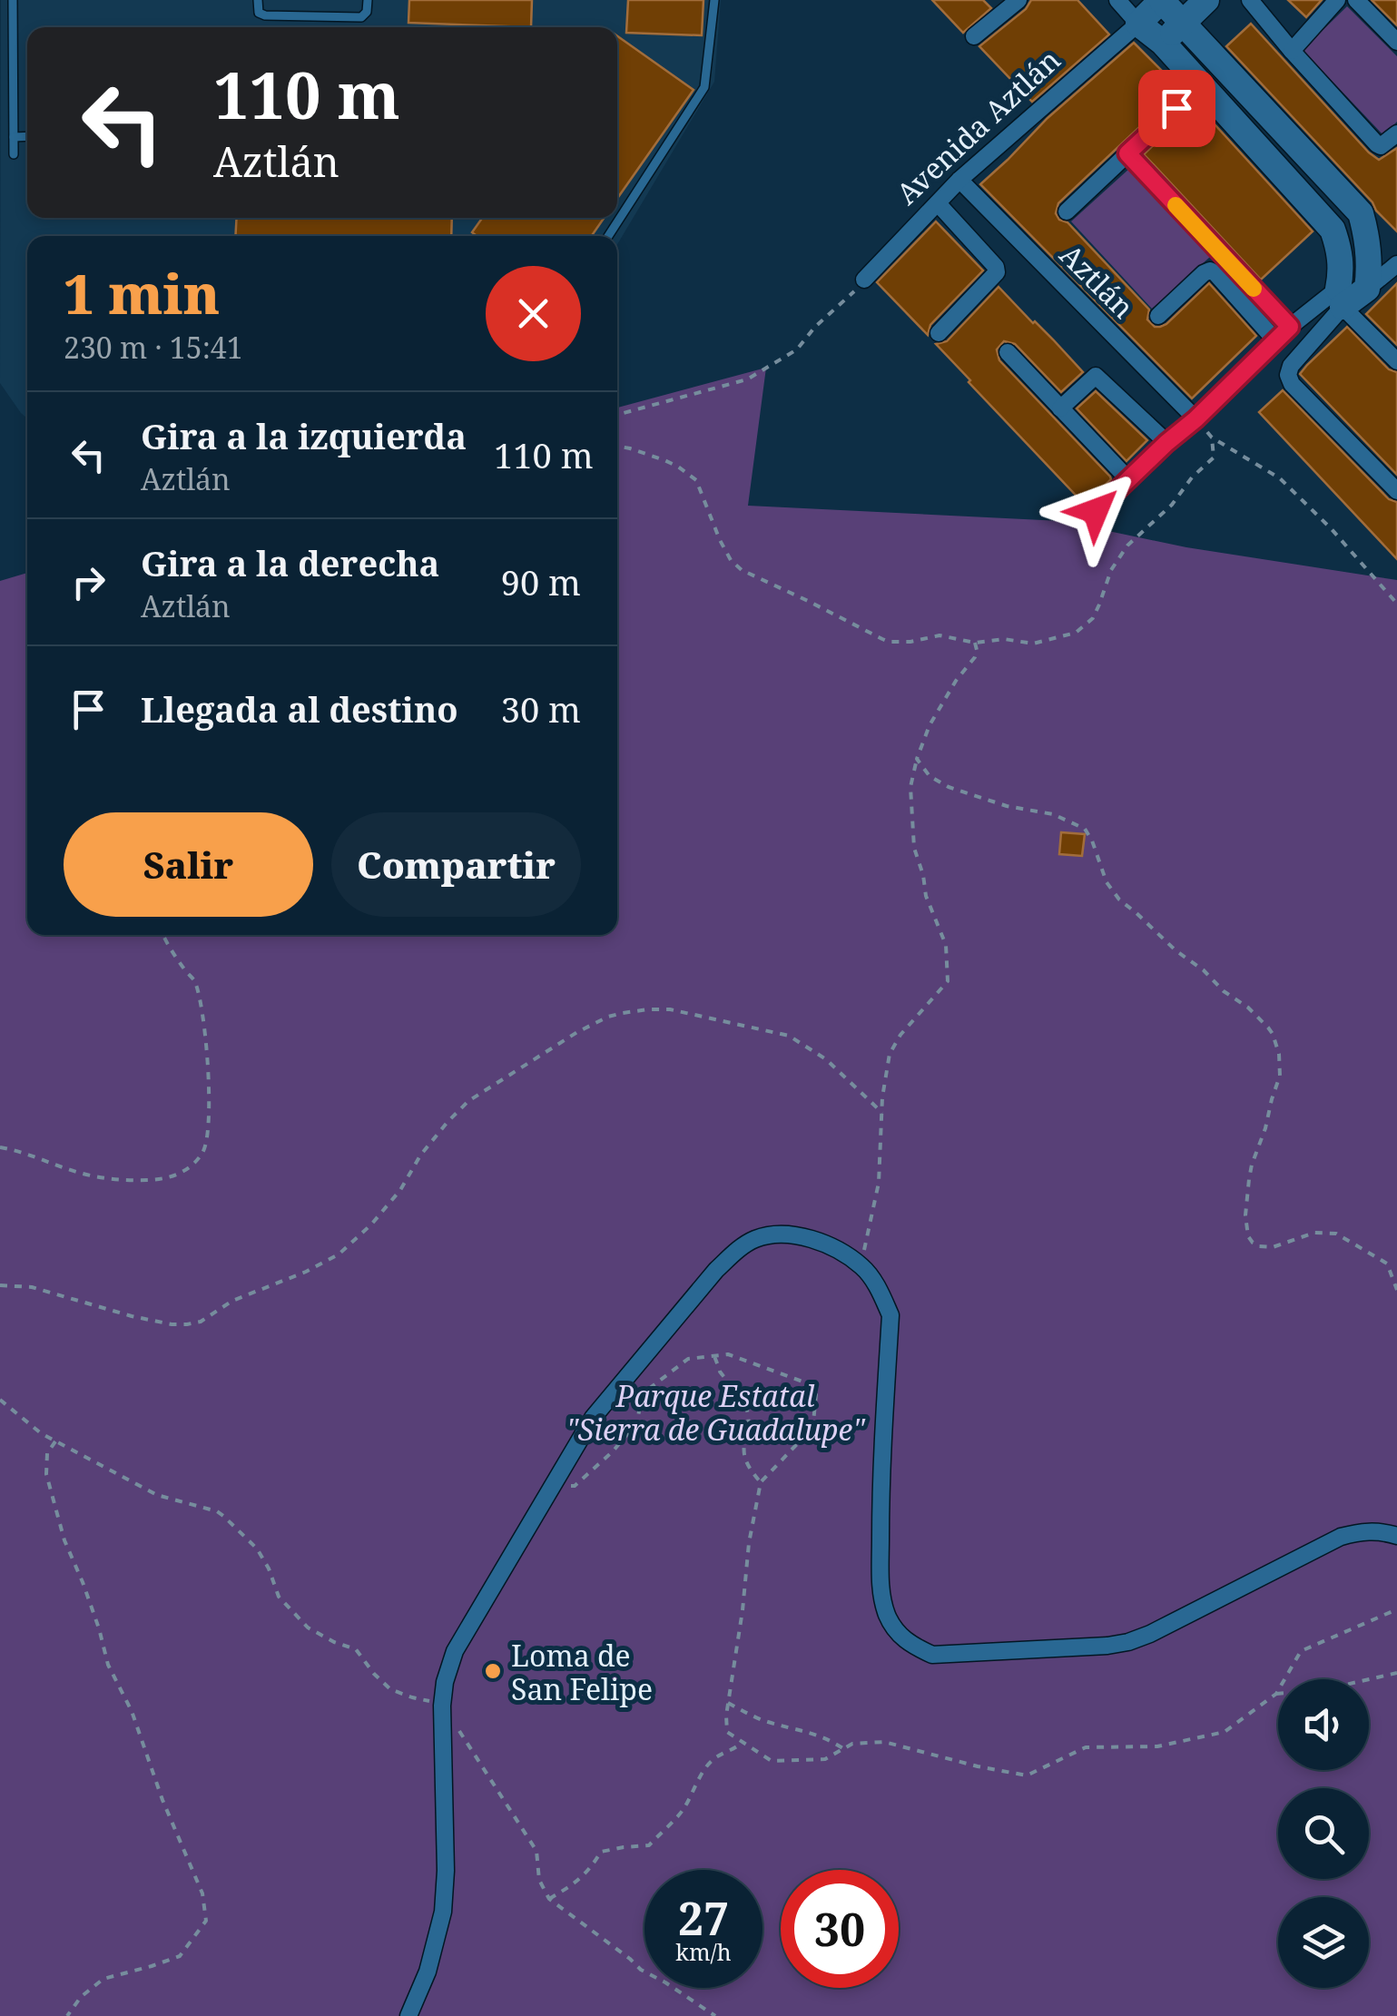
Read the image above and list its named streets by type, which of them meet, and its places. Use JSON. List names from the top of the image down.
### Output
{
  "streets": {
    "street": ["Avenida Aztlán", "Aztlán"]
  },
  "crossings": [
    ["Avenida Aztlán", "Aztlán"]
  ],
  "parks": ["Parque Estatal \"Sierra de Guadalupe\""],
  "places": ["Loma de San Felipe"],
  "page": {
    "turn": ["110 m", "Aztlán"],
    "heading": ["1 min", "230 m · 15:41"],
    "list": [
      {
        "name": "Gira a la izquierda",
        "note": "Aztlán",
        "value": "110 m"
      },
      {
        "name": "Gira a la derecha",
        "note": "Aztlán",
        "value": "90 m"
      },
      {
        "name": "Llegada al destino",
        "value": "30 m"
      }
    ],
    "buttons": ["Salir", "Compartir"],
    "speed": "27 km/h",
    "limit": "30"
  }
}
